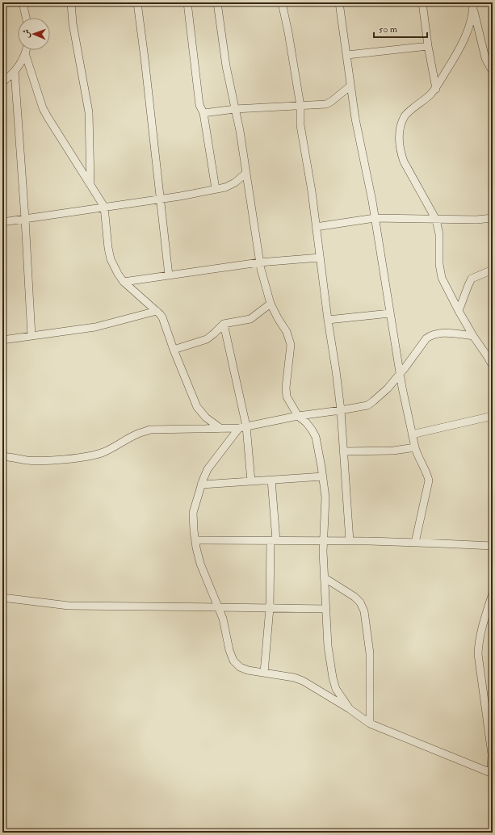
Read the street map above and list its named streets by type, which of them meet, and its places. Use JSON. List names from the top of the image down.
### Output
{
  "scale_bar": "50 m",
  "north": "left"
}
